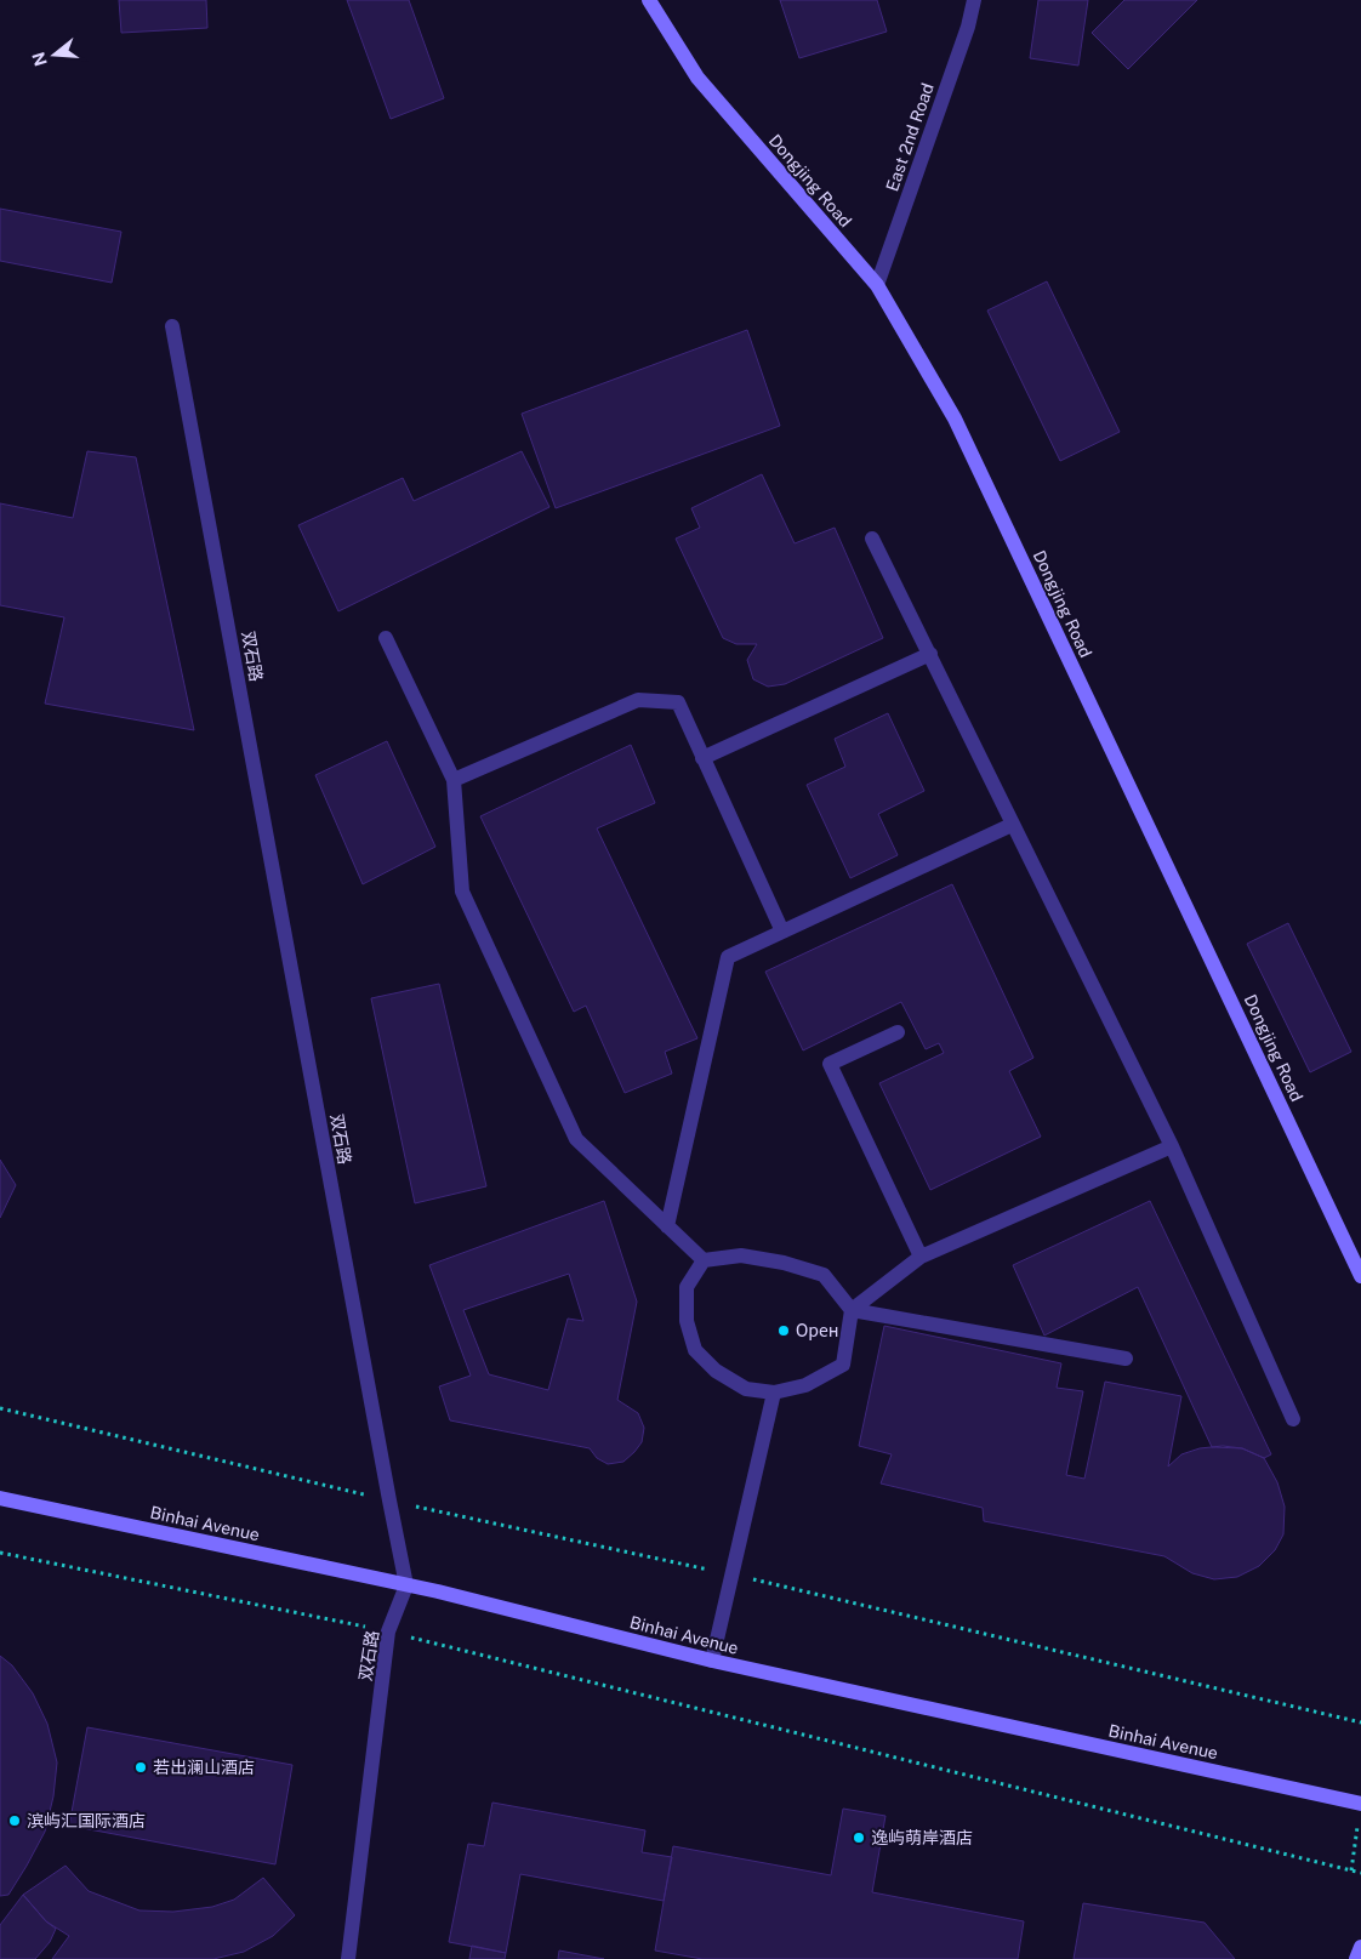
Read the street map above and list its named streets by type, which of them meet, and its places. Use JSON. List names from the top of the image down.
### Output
{
  "streets": {
    "main road": ["Dongjing Road", "Binhai Avenue"],
    "street": ["East 2nd Road", "双石路"]
  },
  "crossings": [
    ["East 2nd Road", "Dongjing Road"],
    ["双石路", "Binhai Avenue"]
  ],
  "places": [
    "Oрен",
    "若出澜山酒店",
    "滨屿汇国际酒店",
    "逸屿萌岸酒店"
  ],
  "north": "left"
}
